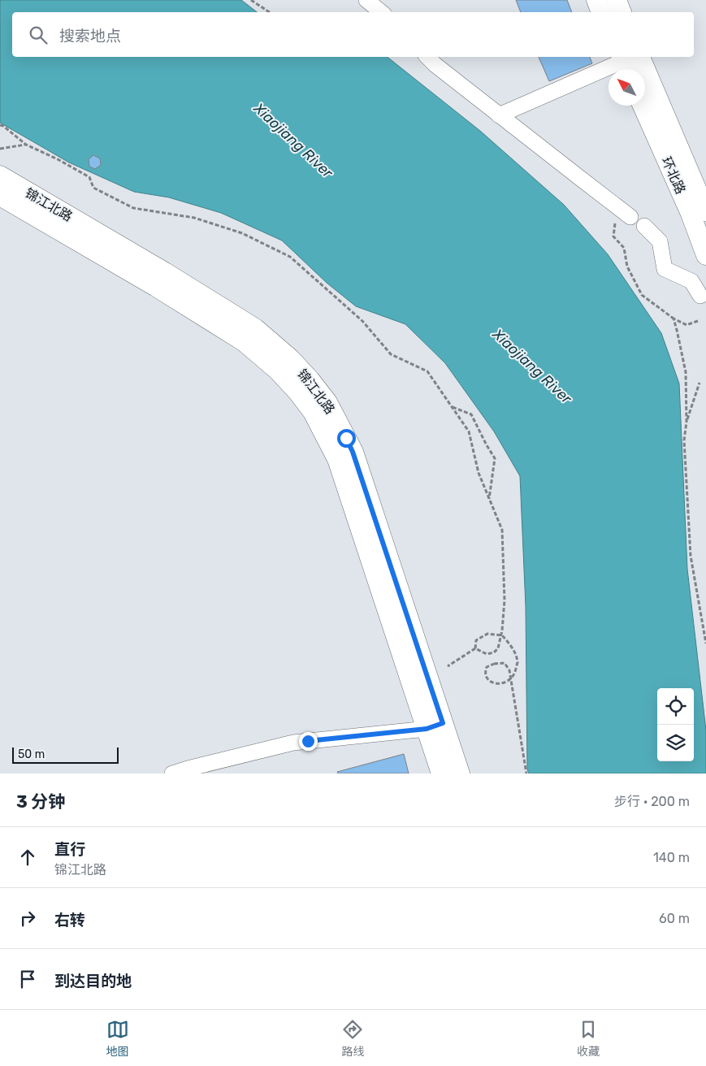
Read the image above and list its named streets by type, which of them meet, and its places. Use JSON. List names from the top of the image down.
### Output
{
  "streets": {
    "main road": ["环北路", "锦江北路"]
  },
  "water": ["Xiaojiang River"],
  "scale_bar": "50 m",
  "north": "top left",
  "page": {
    "search": "搜索地点",
    "scale": "50 m",
    "heading": ["3 分钟", "步行 · 200 m"],
    "list": [
      ["直行", "锦江北路", "140 m"],
      ["右转", "60 m"],
      "到达目的地"
    ],
    "nav": ["地图", "路线", "收藏"]
  }
}
